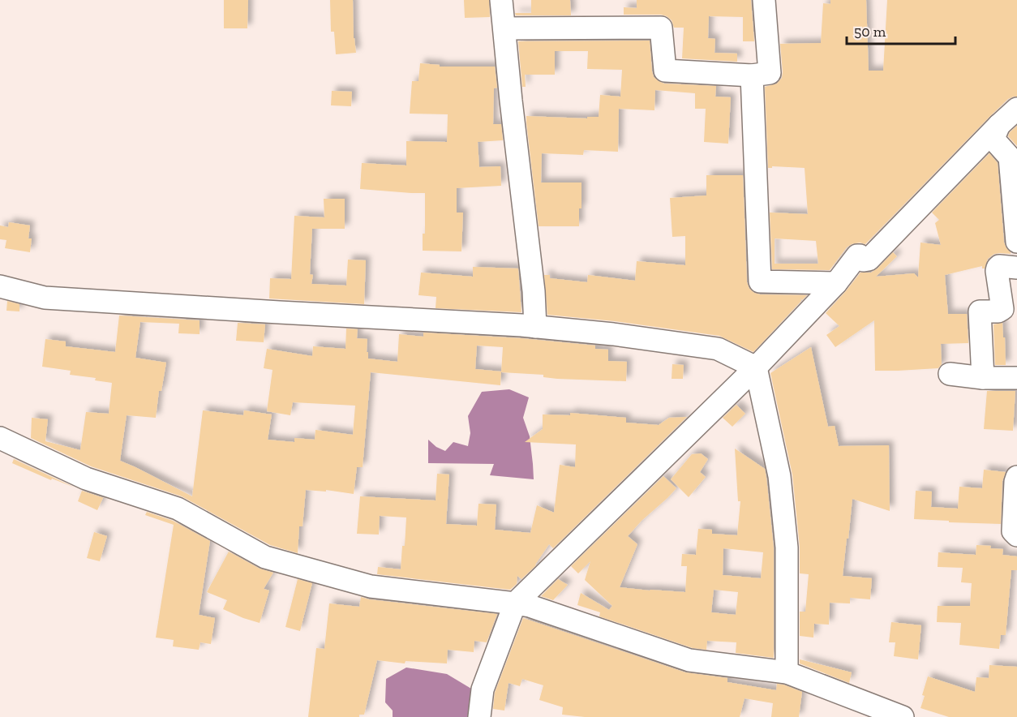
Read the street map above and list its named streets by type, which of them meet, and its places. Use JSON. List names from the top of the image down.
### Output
{
  "scale_bar": "50 m"
}
